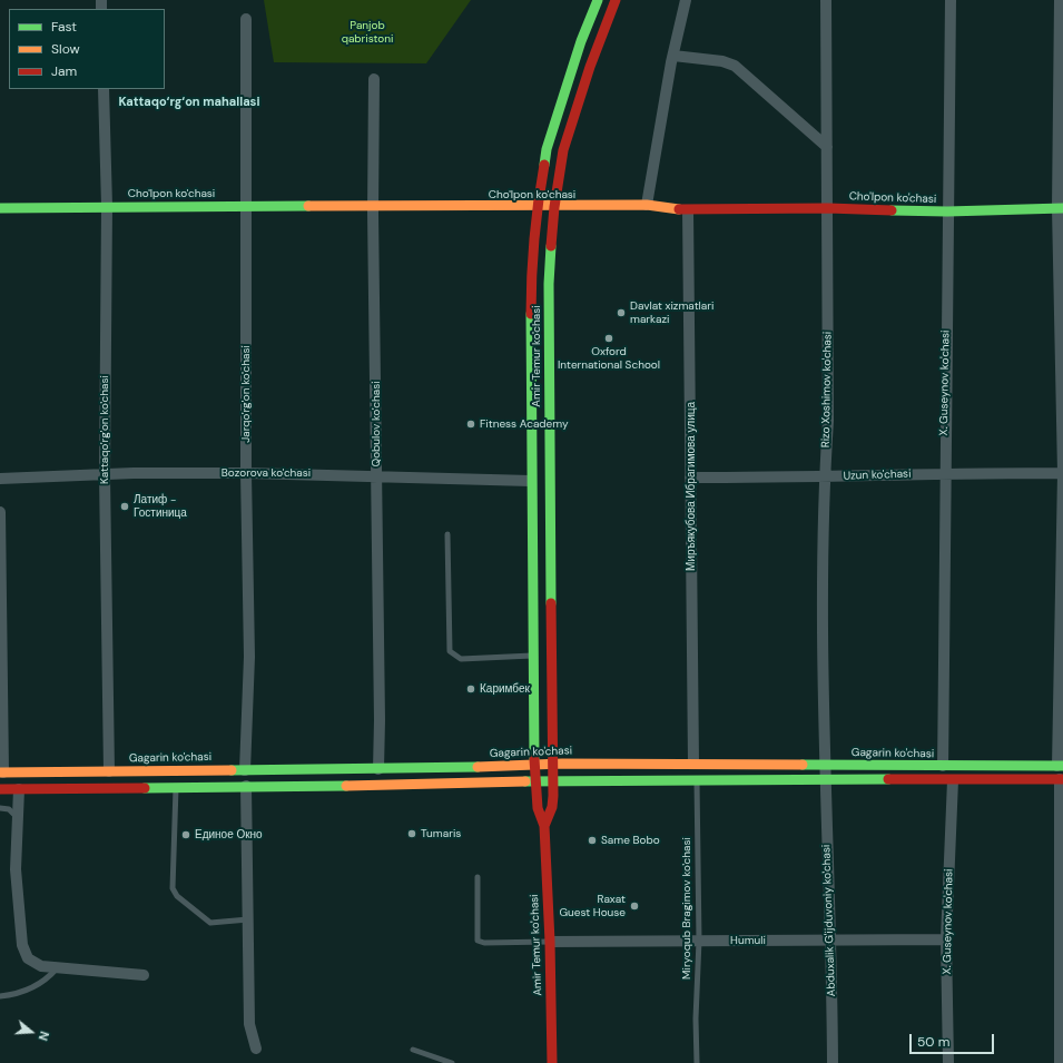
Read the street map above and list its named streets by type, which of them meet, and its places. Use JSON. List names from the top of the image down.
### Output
{
  "streets": {
    "main road": ["Cho'lpon ko'chasi", "Amir Temur ko'chasi", "Gagarin ko'chasi"],
    "street": [
      "X. Guseynov ko'chasi",
      "Rizo Xoshimov ko'chasi",
      "Jarqo'rg'on ko'chasi",
      "Qobulov ko'chasi",
      "Kattaqo'rg'on ko'chasi",
      "Bozorova ko'chasi",
      "Uzun ko'chasi",
      "Миръякубова Ибрагимова улица",
      "Abduxalik G'ijduvoniy ko'chasi",
      "Humuli"
    ],
    "lane": ["Miryoqub Bragimov ko'chasi"]
  },
  "crossings": [
    ["Cho'lpon ko'chasi", "Amir Temur ko'chasi"],
    ["Cho'lpon ko'chasi", "X. Guseynov ko'chasi"],
    ["Cho'lpon ko'chasi", "Rizo Xoshimov ko'chasi"],
    ["Cho'lpon ko'chasi", "Jarqo'rg'on ko'chasi"],
    ["Cho'lpon ko'chasi", "Qobulov ko'chasi"],
    ["Cho'lpon ko'chasi", "Kattaqo'rg'on ko'chasi"],
    ["Cho'lpon ko'chasi", "Миръякубова Ибрагимова улица"],
    ["Amir Temur ko'chasi", "Bozorova ko'chasi"],
    ["Amir Temur ko'chasi", "Gagarin ko'chasi"],
    ["Amir Temur ko'chasi", "Humuli"],
    ["X. Guseynov ko'chasi", "Uzun ko'chasi"],
    ["X. Guseynov ko'chasi", "Gagarin ko'chasi"],
    ["X. Guseynov ko'chasi", "Humuli"],
    ["Rizo Xoshimov ko'chasi", "Uzun ko'chasi"],
    ["Rizo Xoshimov ko'chasi", "Gagarin ko'chasi"],
    ["Rizo Xoshimov ko'chasi", "Abduxalik G'ijduvoniy ko'chasi"],
    ["Jarqo'rg'on ko'chasi", "Bozorova ko'chasi"],
    ["Jarqo'rg'on ko'chasi", "Gagarin ko'chasi"],
    ["Qobulov ko'chasi", "Bozorova ko'chasi"],
    ["Qobulov ko'chasi", "Gagarin ko'chasi"],
    ["Kattaqo'rg'on ko'chasi", "Bozorova ko'chasi"],
    ["Kattaqo'rg'on ko'chasi", "Gagarin ko'chasi"],
    ["Uzun ko'chasi", "Миръякубова Ибрагимова улица"],
    ["Миръякубова Ибрагимова улица", "Gagarin ko'chasi"],
    ["Miryoqub Bragimov ko'chasi", "Humuli"],
    ["Abduxalik G'ijduvoniy ko'chasi", "Humuli"]
  ],
  "districts": ["Kattaqo‘rg‘on mahallasi"],
  "parks": ["Panjob qabristoni"],
  "places": [
    "Davlat xizmatlari markazi",
    "Oxford International School",
    "Fitness Academy",
    "Латиф - Гостиница",
    "Каримбек",
    "Tumaris",
    "Единое Окно",
    "Same Bobo",
    "Raxat Guest House"
  ],
  "legend": ["Fast", "Slow", "Jam"],
  "scale_bar": "50 m",
  "north": "right"
}
